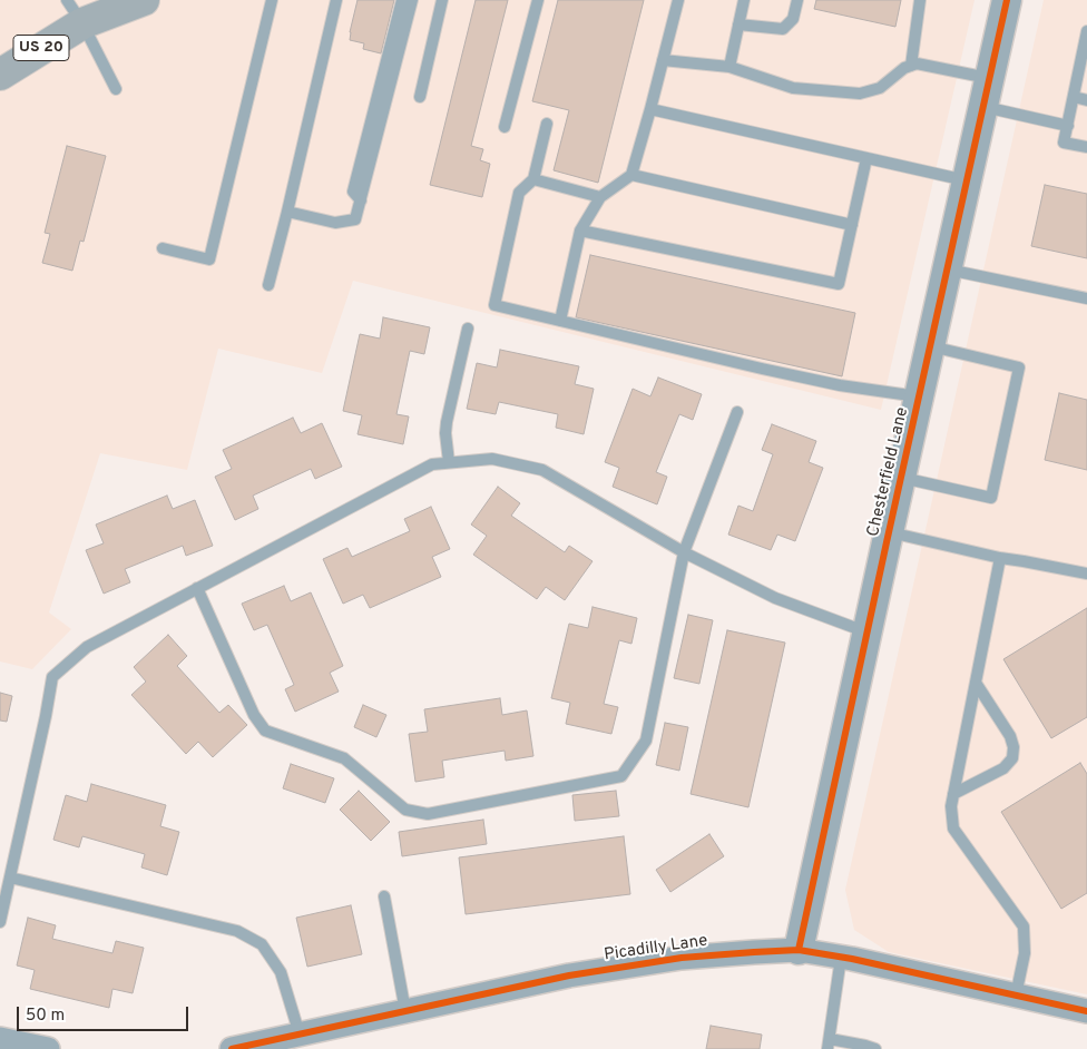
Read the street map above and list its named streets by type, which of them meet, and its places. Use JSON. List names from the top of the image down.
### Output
{
  "streets": {
    "main road": ["US 20"],
    "street": ["Chesterfield Lane", "Picadilly Lane"]
  },
  "crossings": [
    ["Chesterfield Lane", "Picadilly Lane"]
  ],
  "scale_bar": "50 m"
}
